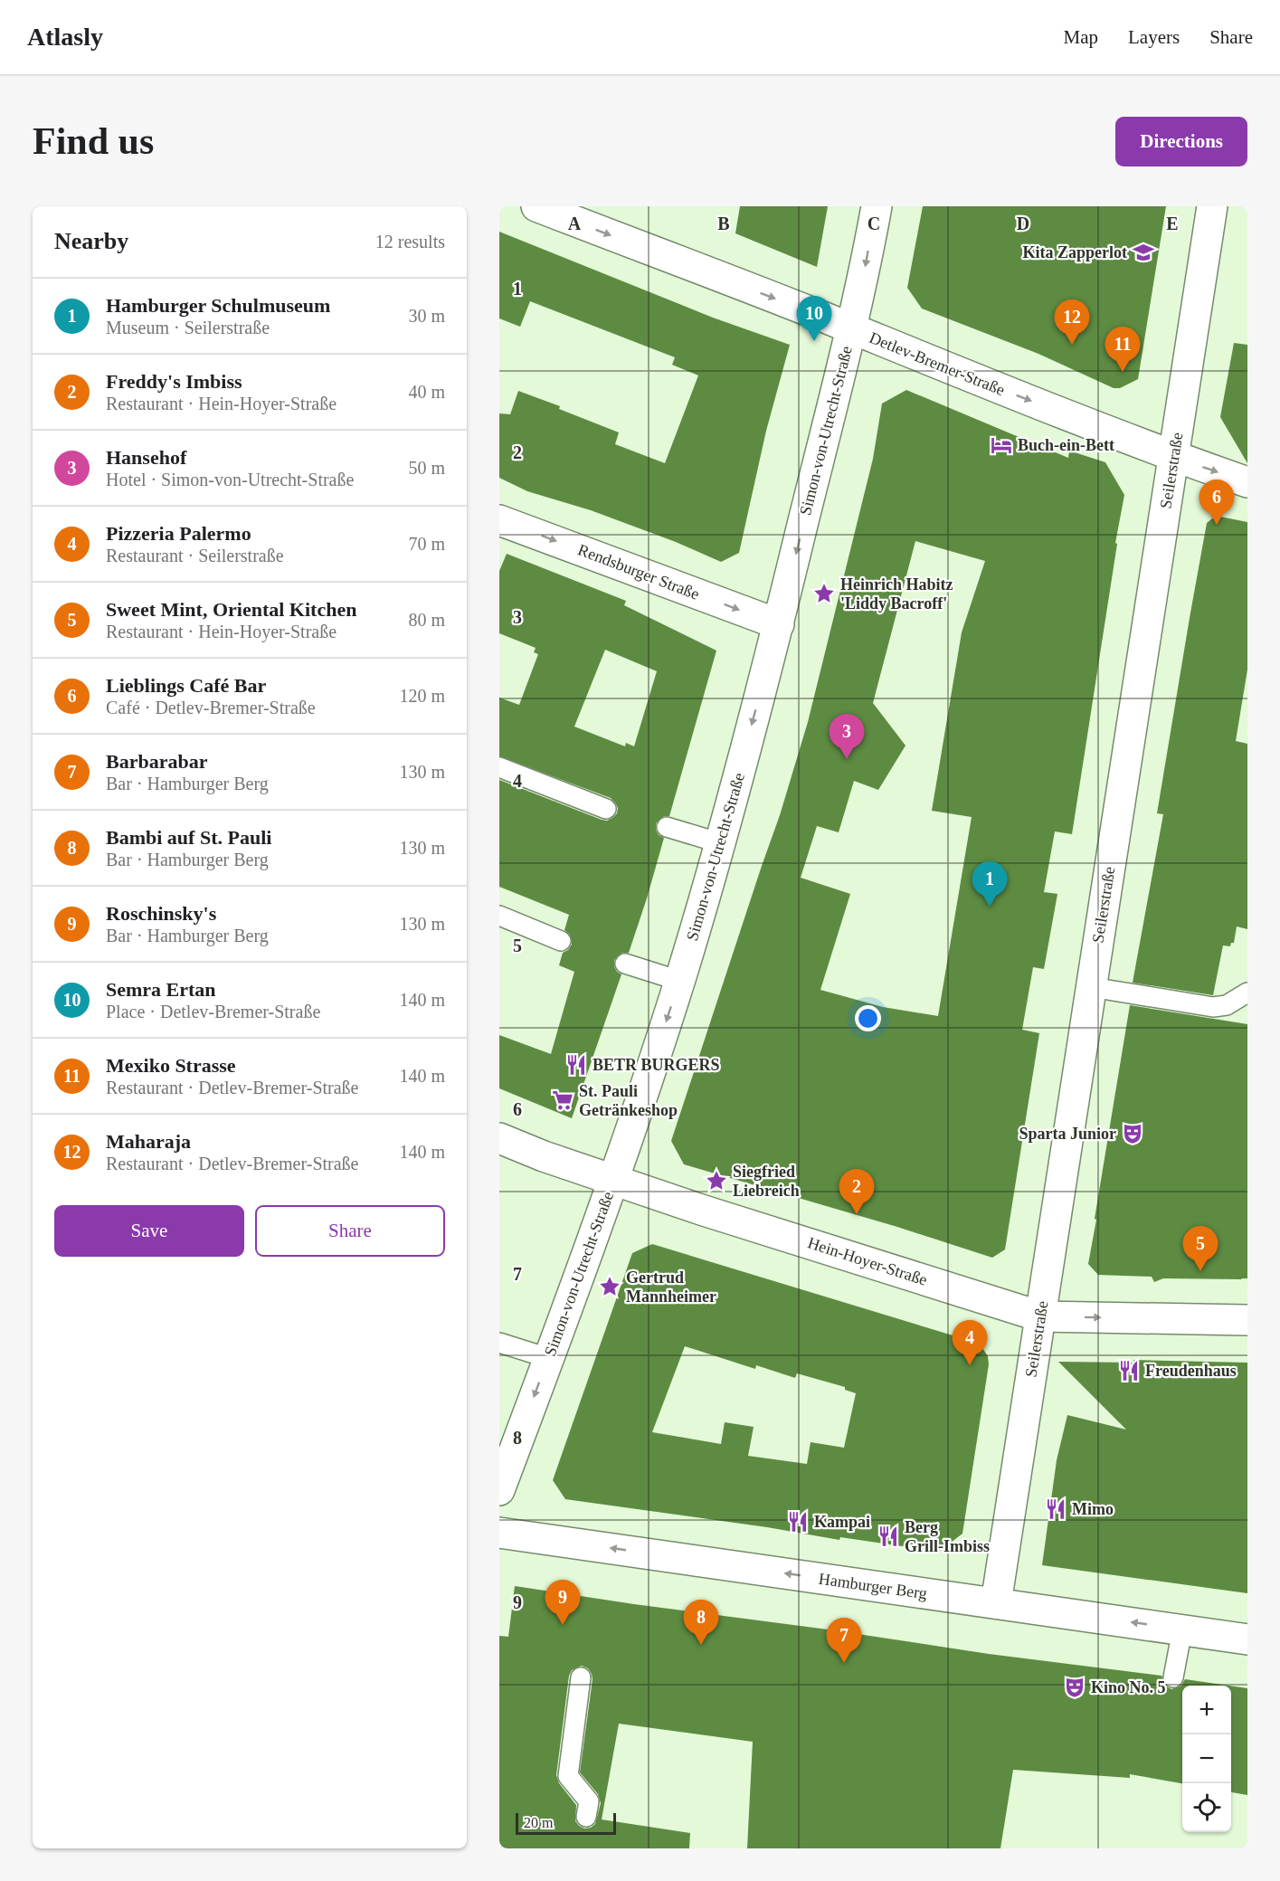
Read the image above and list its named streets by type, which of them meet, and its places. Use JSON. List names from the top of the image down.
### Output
{
  "streets": {
    "street": [
      "Detlev-Bremer-Straße",
      "Simon-von-Utrecht-Straße",
      "Seilerstraße",
      "Rendsburger Straße",
      "Hein-Hoyer-Straße",
      "Hamburger Berg"
    ]
  },
  "crossings": [
    ["Detlev-Bremer-Straße", "Simon-von-Utrecht-Straße"],
    ["Detlev-Bremer-Straße", "Seilerstraße"],
    ["Simon-von-Utrecht-Straße", "Rendsburger Straße"],
    ["Simon-von-Utrecht-Straße", "Hein-Hoyer-Straße"],
    ["Seilerstraße", "Hein-Hoyer-Straße"],
    ["Seilerstraße", "Hamburger Berg"]
  ],
  "one_way": [
    "Detlev-Bremer-Straße",
    "Simon-von-Utrecht-Straße",
    "Rendsburger Straße",
    "Hamburger Berg"
  ],
  "places": {
    "school or university": ["Kita Zapperlot"],
    "hotel": ["Buch-ein-Bett"],
    "place": ["Heinrich Habitz 'Liddy Bacroff'", "Siegfried Liebreich", "Gertrud Mannheimer"],
    "restaurant": [
      "BETR BURGERS",
      "Freudenhaus",
      "Mimo",
      "Kampai",
      "Berg Grill-Imbiss"
    ],
    "supermarket": ["St. Pauli Getränkeshop"],
    "theatre": ["Sparta Junior", "Kino No. 5"]
  },
  "scale_bar": "20 m",
  "page": {
    "header": "Atlasly",
    "nav": ["Map", "Layers", "Share"],
    "buttons": [
      "Directions",
      ["Save", "Share"]
    ],
    "title": "Find us",
    "heading": ["Nearby", "12 results"],
    "list": [
      {
        "mark": "1",
        "name": "Hamburger Schulmuseum",
        "note": "Museum · Seilerstraße",
        "value": "30 m"
      },
      {
        "mark": "2",
        "name": "Freddy's Imbiss",
        "note": "Restaurant · Hein-Hoyer-Straße",
        "value": "40 m"
      },
      {
        "mark": "3",
        "name": "Hansehof",
        "note": "Hotel · Simon-von-Utrecht-Straße",
        "value": "50 m"
      },
      {
        "mark": "4",
        "name": "Pizzeria Palermo",
        "note": "Restaurant · Seilerstraße",
        "value": "70 m"
      },
      {
        "mark": "5",
        "name": "Sweet Mint, Oriental Kitchen",
        "note": "Restaurant · Hein-Hoyer-Straße",
        "value": "80 m"
      },
      {
        "mark": "6",
        "name": "Lieblings Café Bar",
        "note": "Café · Detlev-Bremer-Straße",
        "value": "120 m"
      },
      {
        "mark": "7",
        "name": "Barbarabar",
        "note": "Bar · Hamburger Berg",
        "value": "130 m"
      },
      {
        "mark": "8",
        "name": "Bambi auf St. Pauli",
        "note": "Bar · Hamburger Berg",
        "value": "130 m"
      },
      {
        "mark": "9",
        "name": "Roschinsky's",
        "note": "Bar · Hamburger Berg",
        "value": "130 m"
      },
      {
        "mark": "10",
        "name": "Semra Ertan",
        "note": "Place · Detlev-Bremer-Straße",
        "value": "140 m"
      },
      {
        "mark": "11",
        "name": "Mexiko Strasse",
        "note": "Restaurant · Detlev-Bremer-Straße",
        "value": "140 m"
      },
      {
        "mark": "12",
        "name": "Maharaja",
        "note": "Restaurant · Detlev-Bremer-Straße",
        "value": "140 m"
      }
    ],
    "pins": [
      "10",
      "12",
      "11",
      "6",
      "3",
      "1",
      "2",
      "5",
      "4",
      "9",
      "8",
      "7"
    ],
    "map_buttons": ["+", "−"],
    "scale": "20 m"
  },
  "grid": {
    "columns": [
      "A",
      "B",
      "C",
      "D",
      "E"
    ],
    "rows": [
      "1",
      "2",
      "3",
      "4",
      "5",
      "6",
      "7",
      "8",
      "9"
    ]
  }
}
